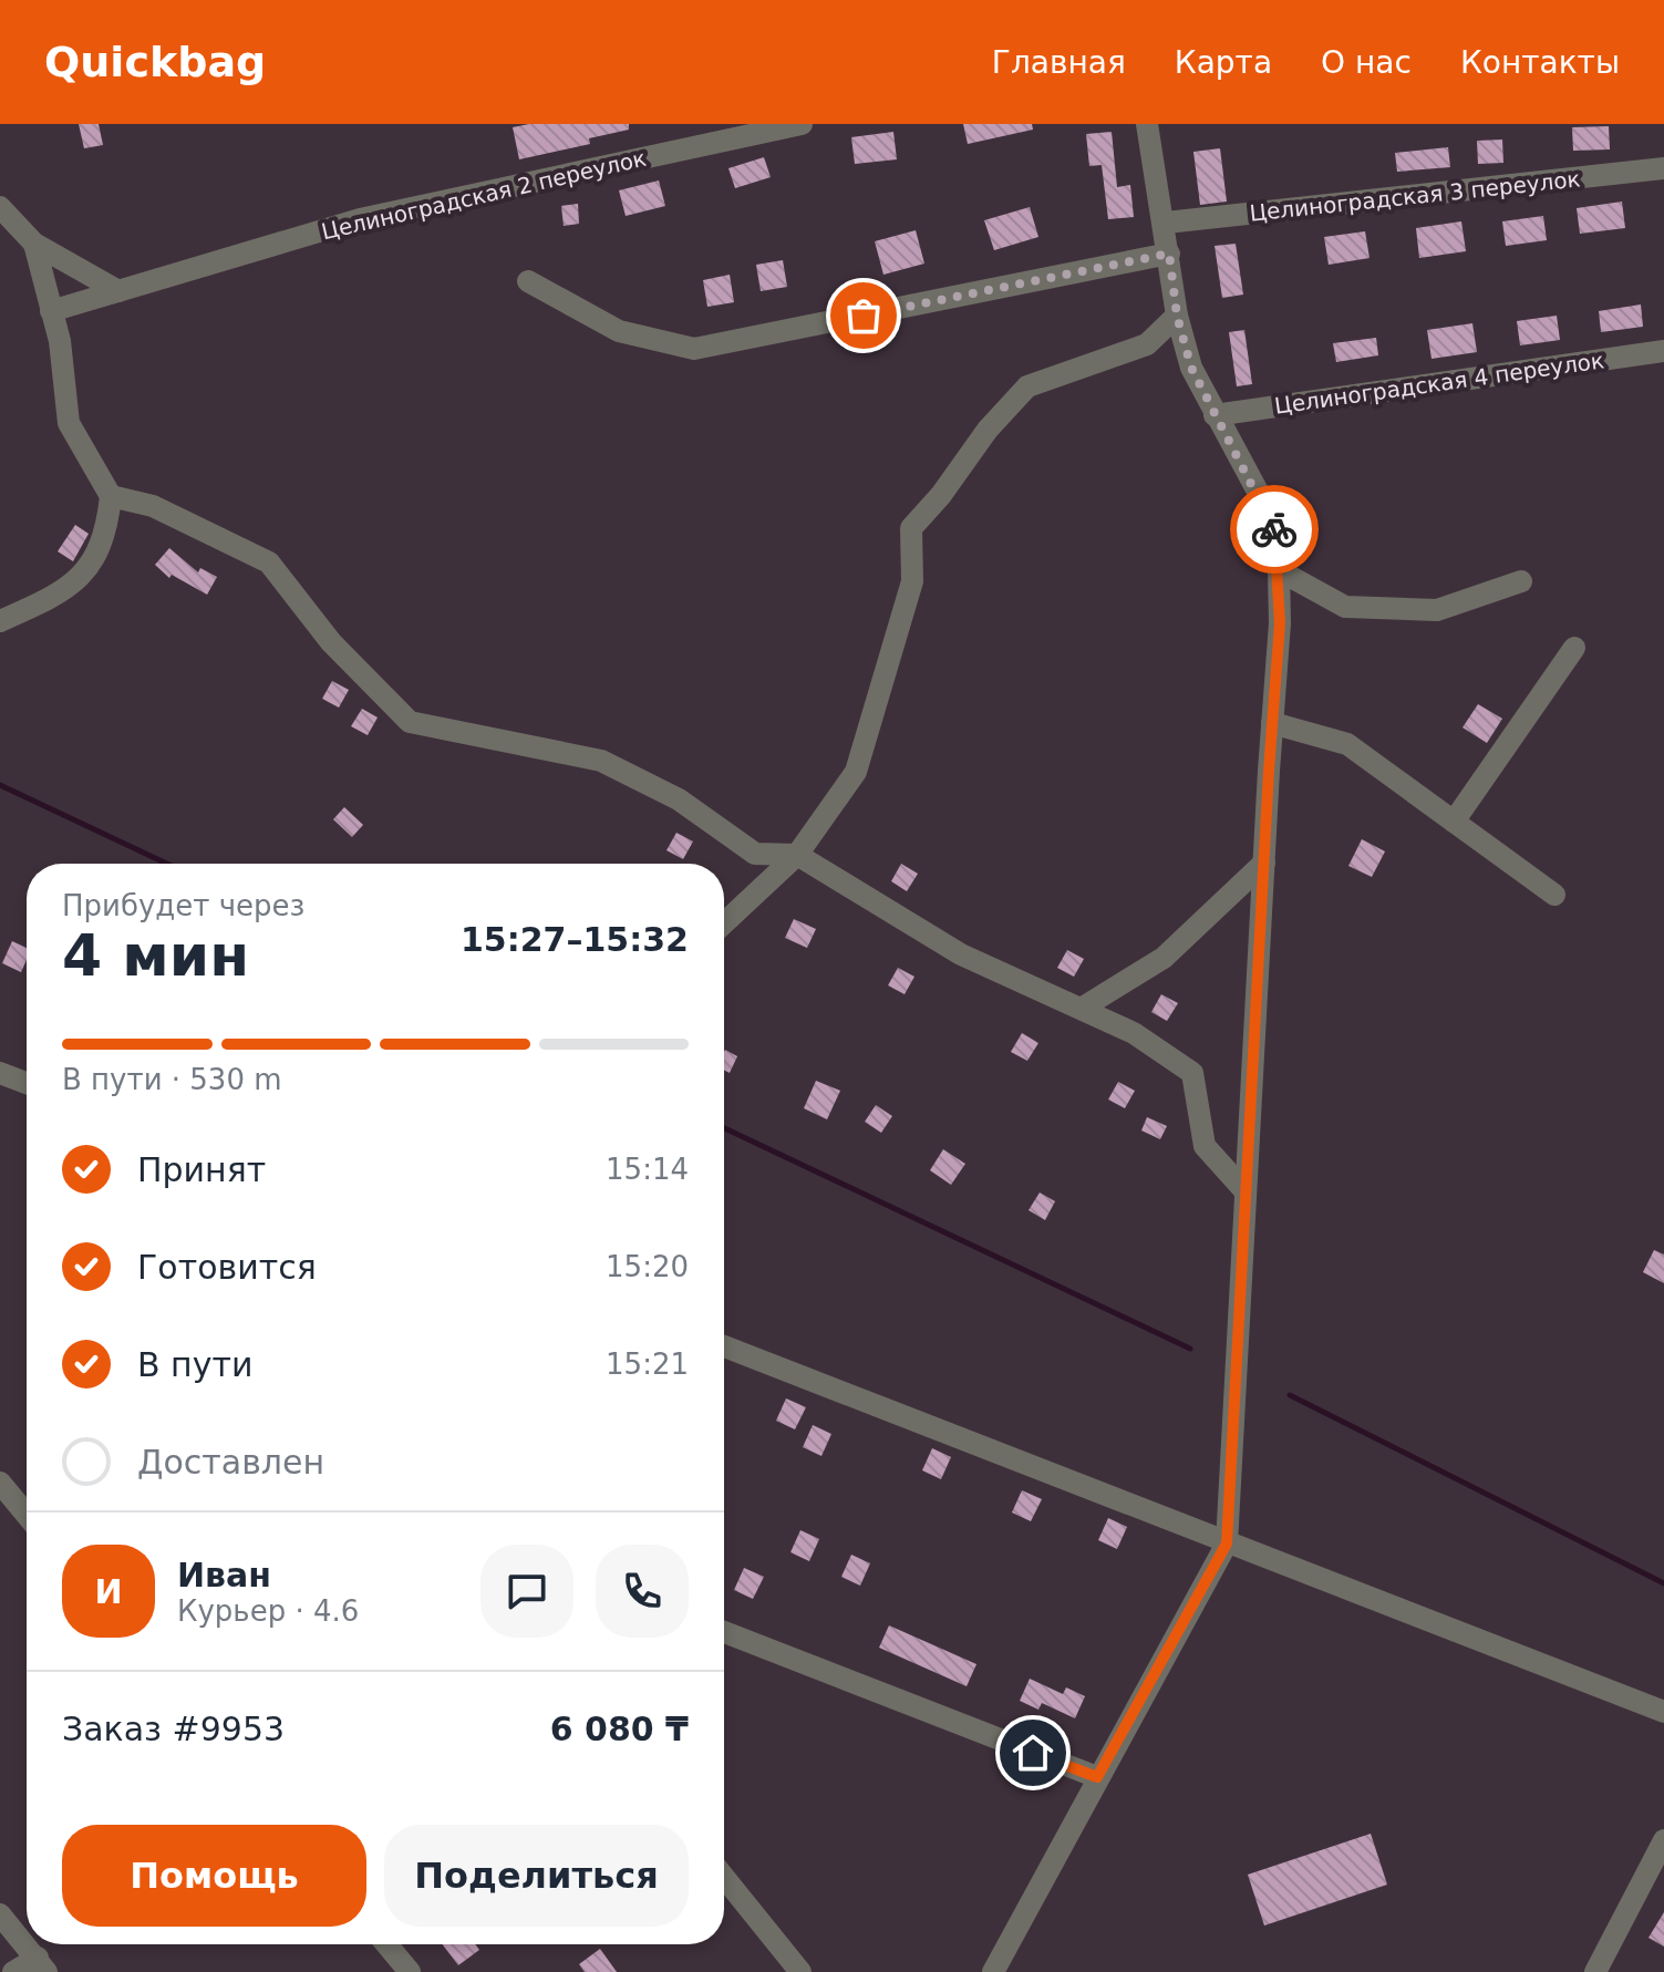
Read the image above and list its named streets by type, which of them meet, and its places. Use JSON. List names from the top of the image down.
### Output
{
  "streets": {
    "street": ["Целиноградская 2 переулок", "Целиноградская 3 переулок", "Целиноградская 4 переулок"]
  },
  "page": {
    "header": "Quickbag",
    "nav": [
      "Главная",
      "Карта",
      "О нас",
      "Контакты"
    ],
    "heading": ["4 мин", "Прибудет через", "15:27–15:32"],
    "panel": [
      "Иван",
      "Курьер · 4.6",
      "Заказ #9953",
      "6 080 ₸"
    ],
    "bar": "В пути · 530 m",
    "list": [
      ["Принят", "15:14"],
      ["Готовится", "15:20"],
      ["В пути", "15:21"],
      "Доставлен"
    ],
    "round": "И",
    "buttons": ["Помощь", "Поделиться"]
  }
}
